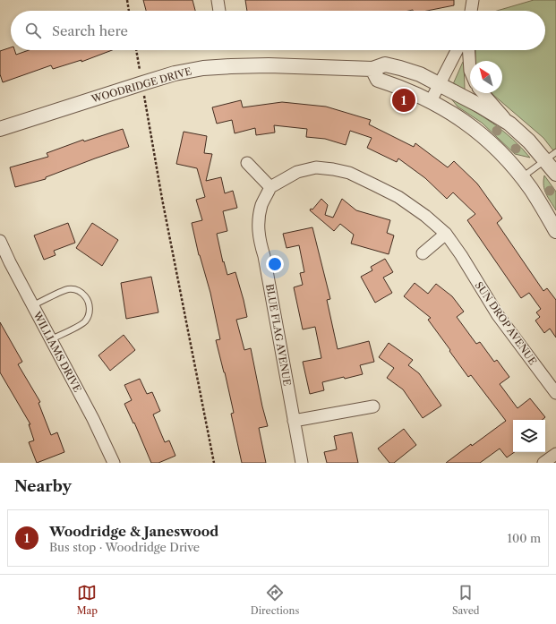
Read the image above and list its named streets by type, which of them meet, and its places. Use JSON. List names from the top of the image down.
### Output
{
  "streets": {
    "street": [
      "WOODRIDGE DRIVE",
      "SUN DROP AVENUE",
      "BLUE FLAG AVENUE",
      "WILLIAMS DRIVE"
    ]
  },
  "crossings": [
    ["SUN DROP AVENUE", "BLUE FLAG AVENUE"]
  ],
  "north": "top left",
  "page": {
    "search": "Search here",
    "pins": "1",
    "heading": "Nearby",
    "list": [
      {
        "mark": "1",
        "name": "Woodridge & Janeswood",
        "note": "Bus stop · Woodridge Drive",
        "value": "100 m"
      }
    ],
    "nav": ["Map", "Directions", "Saved"]
  }
}
